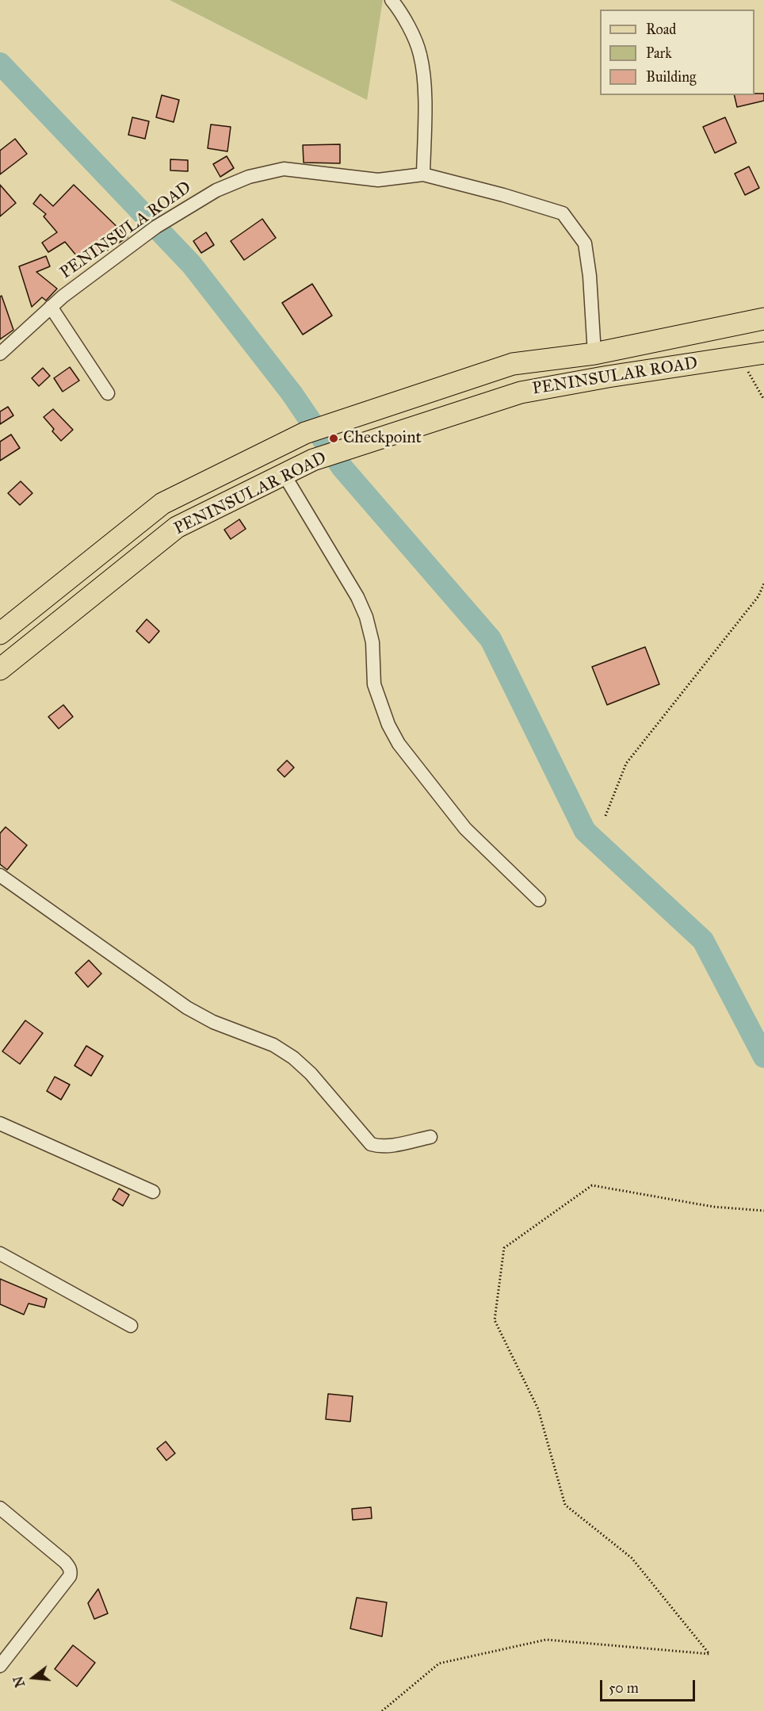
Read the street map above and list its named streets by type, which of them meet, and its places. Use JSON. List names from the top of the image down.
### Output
{
  "streets": {
    "main road": ["PENINSULAR ROAD"],
    "street": ["PENINSULA ROAD"]
  },
  "crossings": [
    ["PENINSULA ROAD", "PENINSULAR ROAD"]
  ],
  "places": ["Checkpoint"],
  "legend": ["Road", "Park", "Building"],
  "scale_bar": "50 m",
  "north": "left"
}
